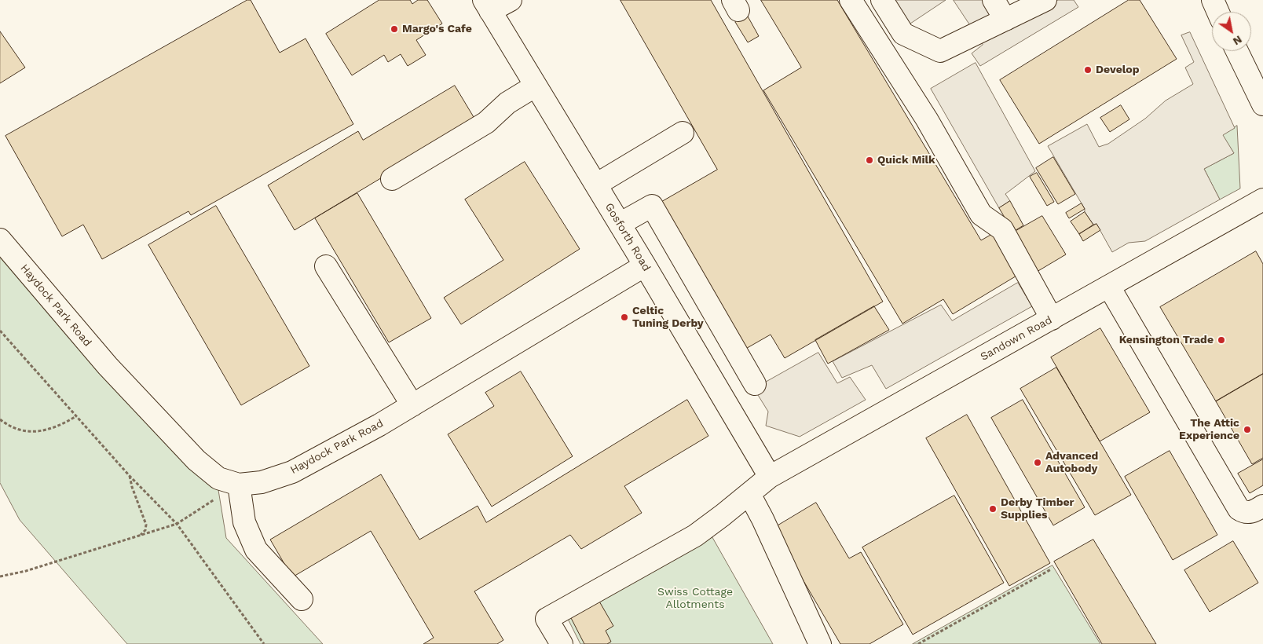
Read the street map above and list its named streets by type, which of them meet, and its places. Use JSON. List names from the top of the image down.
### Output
{
  "streets": {
    "street": ["Gosforth Road", "Haydock Park Road", "Sandown Road"]
  },
  "crossings": [
    ["Gosforth Road", "Haydock Park Road"],
    ["Gosforth Road", "Sandown Road"]
  ],
  "parks": ["Swiss Cottage Allotments"],
  "places": [
    "Margo's Cafe",
    "Develop",
    "Quick Milk",
    "Celtic Tuning Derby",
    "Kensington Trade",
    "The Attic Experience",
    "Advanced Autobody",
    "Derby Timber Supplies"
  ],
  "north": "bottom right"
}
